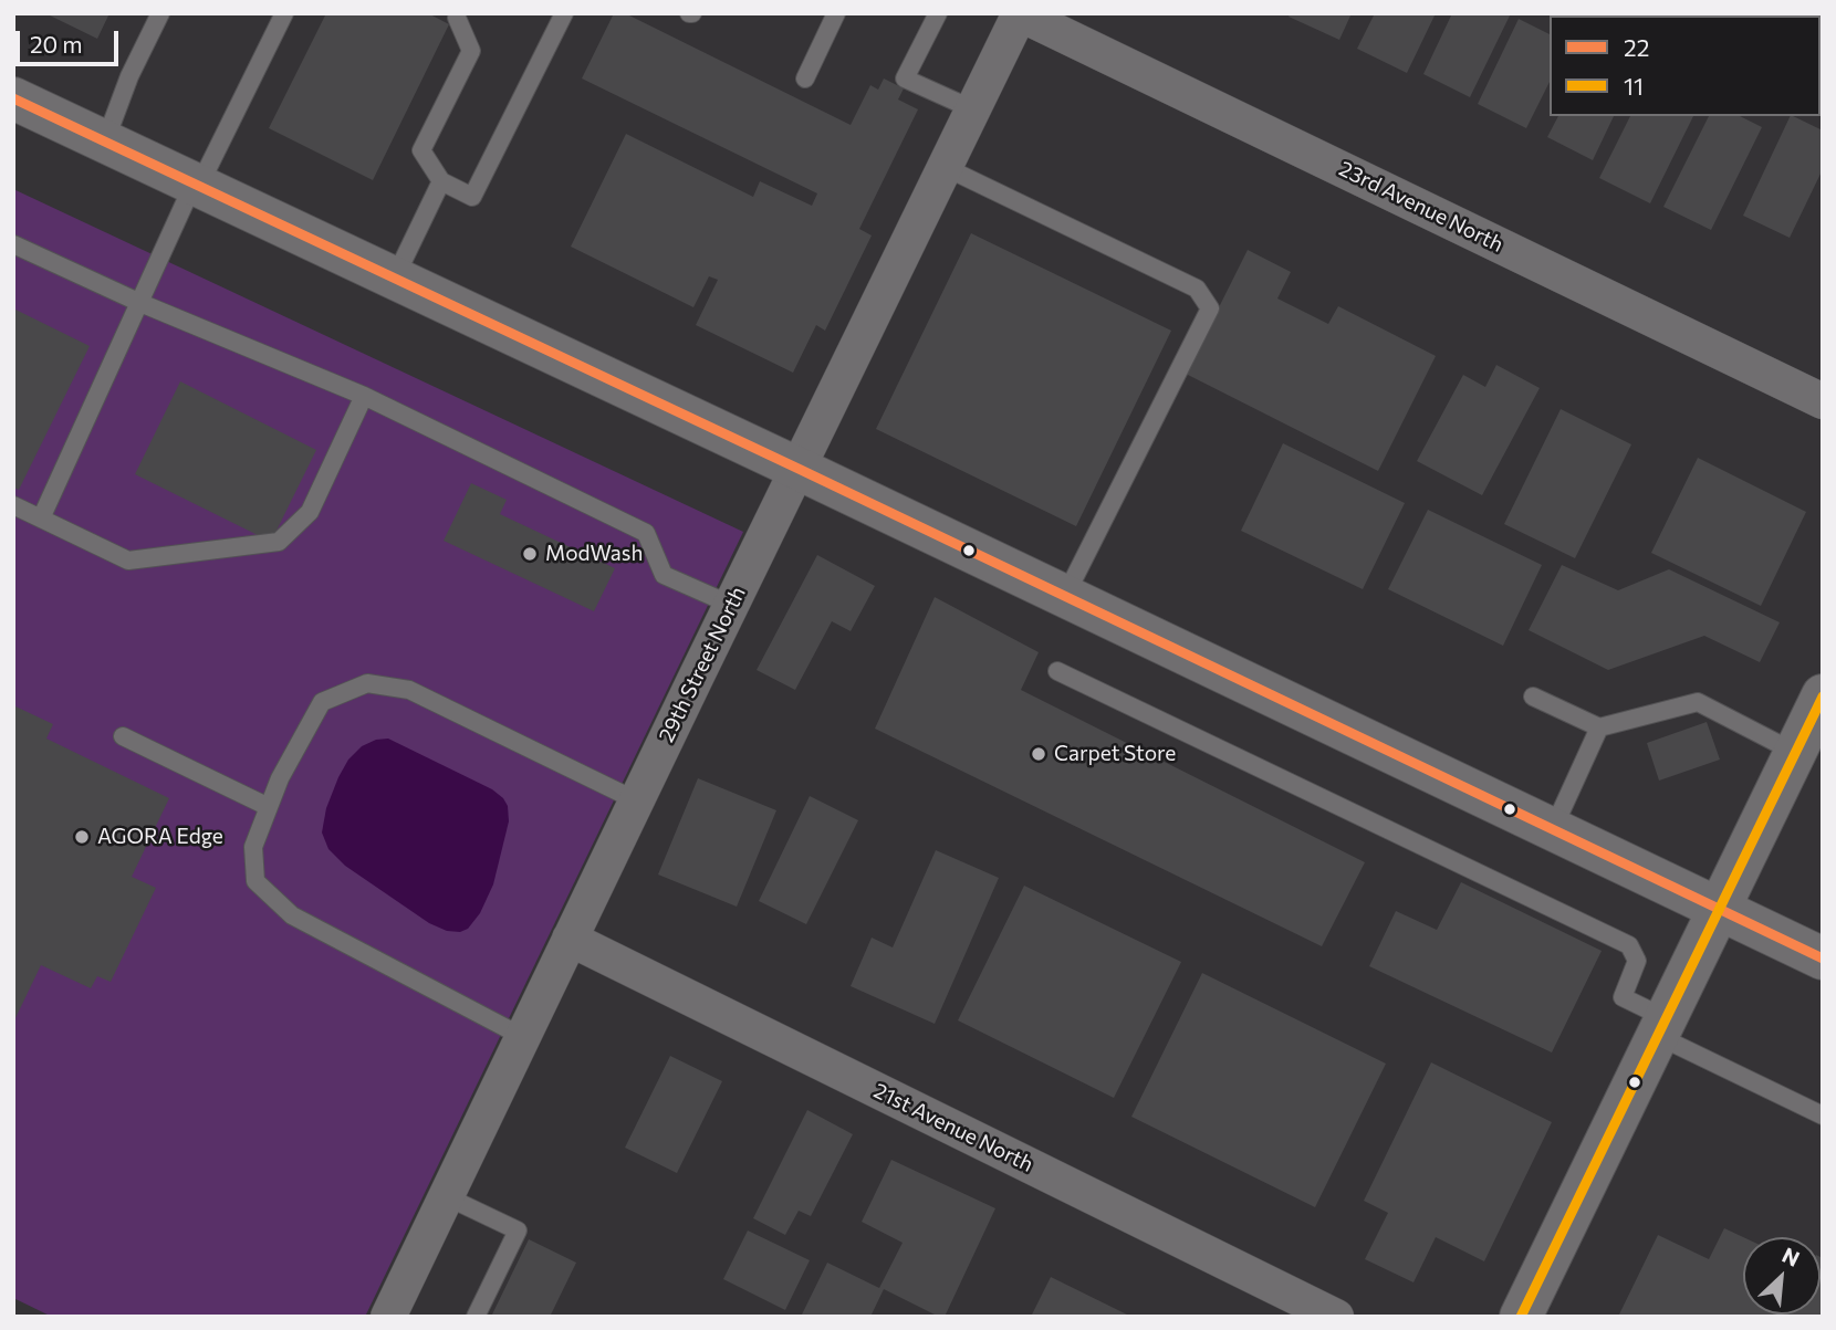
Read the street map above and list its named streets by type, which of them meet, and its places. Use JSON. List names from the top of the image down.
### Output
{
  "streets": {
    "street": ["23rd Avenue North", "29th Street North", "21st Avenue North"]
  },
  "crossings": [
    ["23rd Avenue North", "29th Street North"],
    ["29th Street North", "21st Avenue North"]
  ],
  "places": ["ModWash", "Carpet Store", "AGORA Edge"],
  "lines": ["transit line 22", "transit line 11"],
  "legend": ["22", "11"],
  "scale_bar": "20 m",
  "north": "top right"
}
